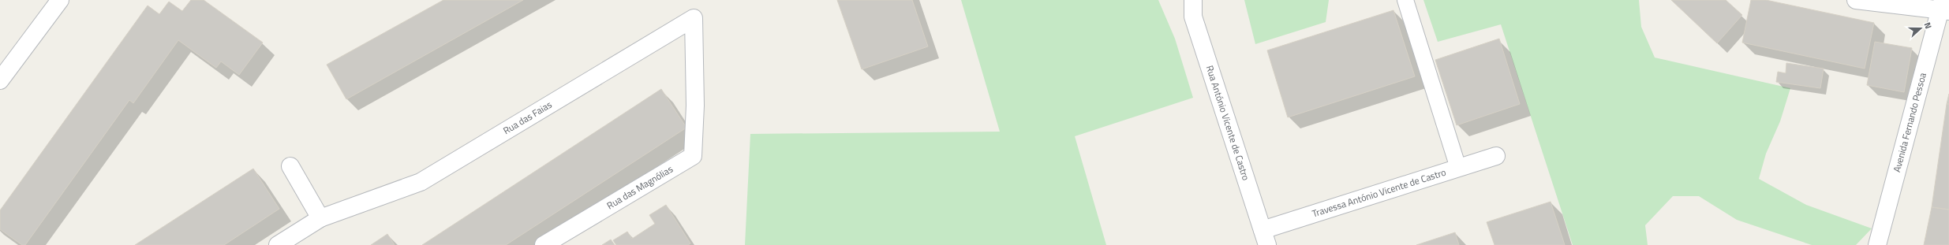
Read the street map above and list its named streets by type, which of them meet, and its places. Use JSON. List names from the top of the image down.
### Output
{
  "streets": {
    "street": [
      "Rua das Faias",
      "Rua António Vicente de Castro",
      "Avenida Fernando Pessoa",
      "Rua das Magnólias",
      "Travessa António Vicente de Castro"
    ]
  },
  "crossings": [
    ["Rua das Faias", "Rua das Magnólias"],
    ["Rua António Vicente de Castro", "Travessa António Vicente de Castro"]
  ],
  "north": "right"
}
